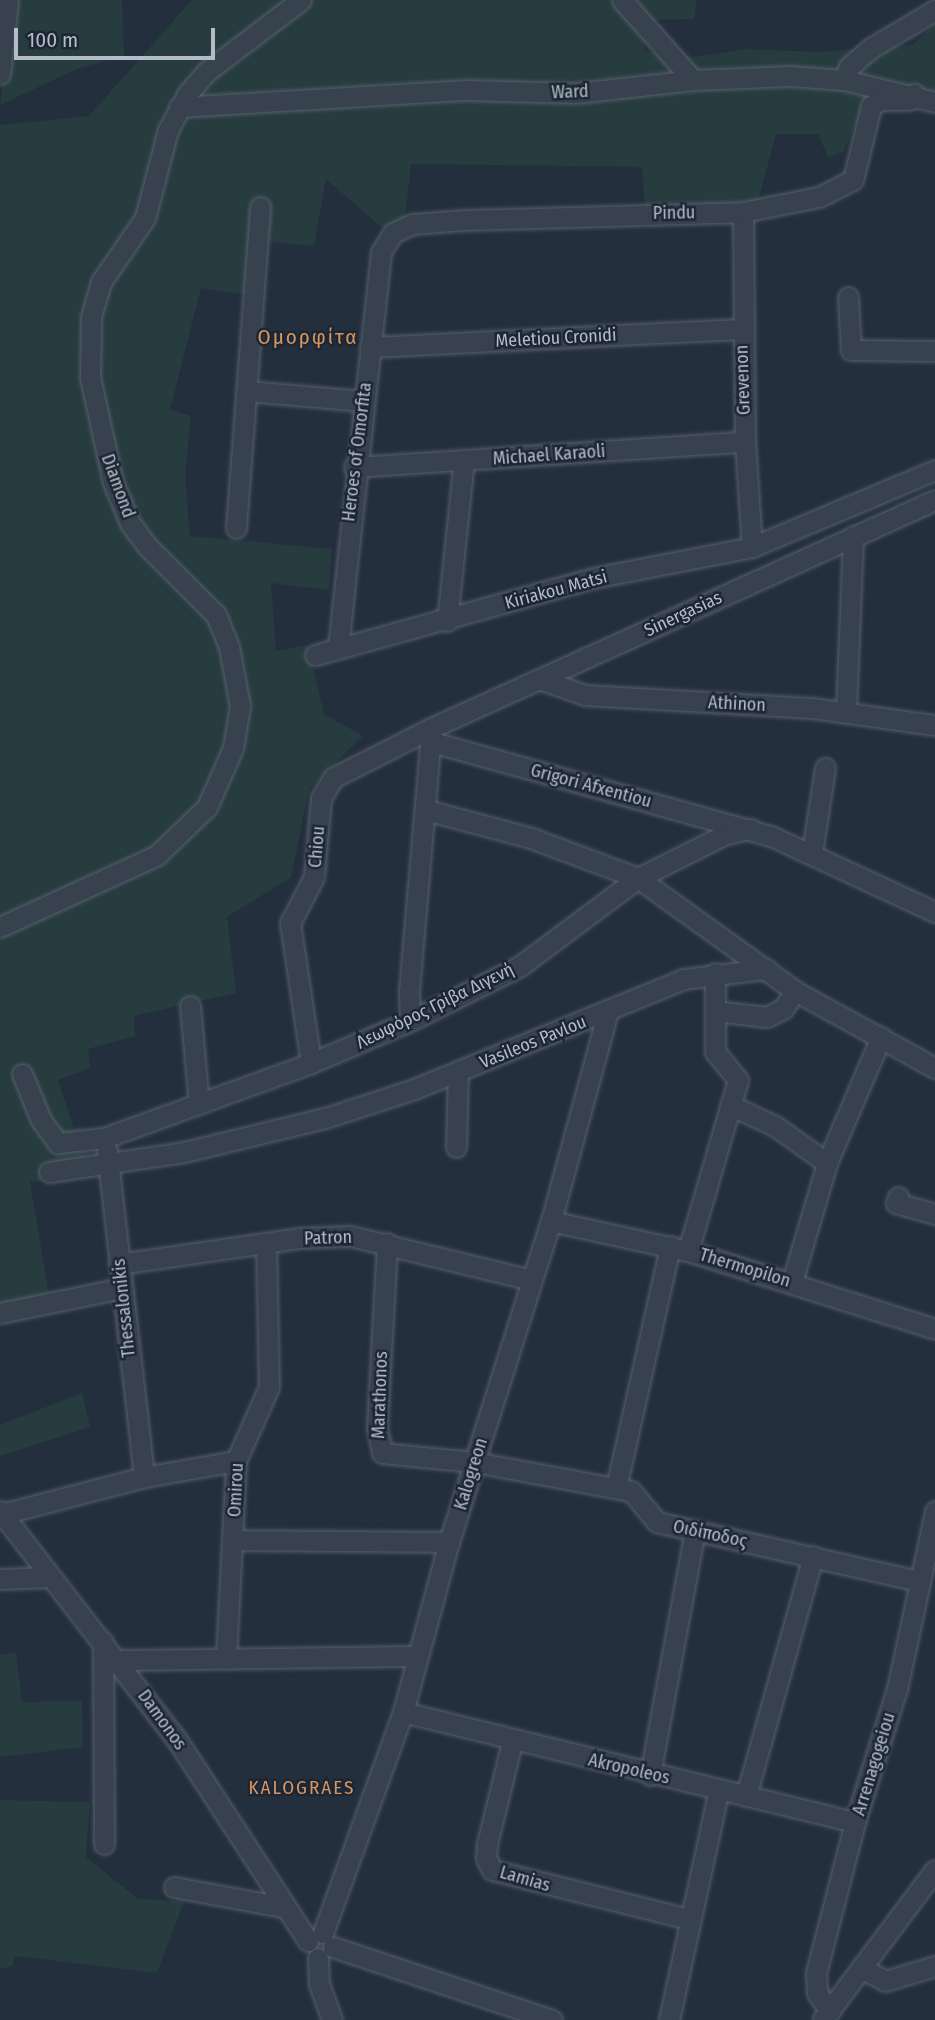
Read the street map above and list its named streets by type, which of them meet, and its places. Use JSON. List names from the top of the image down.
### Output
{
  "streets": {
    "street": [
      "Ward",
      "Pindu",
      "Meletiou Cronidi",
      "Grevenon",
      "Heroes of Omorfita",
      "Michael Karaoli",
      "Diamond",
      "Kiriakou Matsi",
      "Sinergasias",
      "Athinon",
      "Grigori Afxentiou",
      "Chiou",
      "Λεωφόρος Γρίβα Διγενή",
      "Vasileos Pavlou",
      "Patron",
      "Thermopilon",
      "Thessalonikis",
      "Marathonos",
      "Kalogreon",
      "Omirou",
      "Οιδίποδος",
      "Damonos",
      "Arrenagogeiou",
      "Akropoleos",
      "Lamias"
    ]
  },
  "crossings": [
    ["Ward", "Pindu"],
    ["Ward", "Diamond"],
    ["Pindu", "Grevenon"],
    ["Pindu", "Heroes of Omorfita"],
    ["Meletiou Cronidi", "Grevenon"],
    ["Meletiou Cronidi", "Heroes of Omorfita"],
    ["Grevenon", "Michael Karaoli"],
    ["Grevenon", "Kiriakou Matsi"],
    ["Heroes of Omorfita", "Michael Karaoli"],
    ["Heroes of Omorfita", "Kiriakou Matsi"],
    ["Sinergasias", "Athinon"],
    ["Sinergasias", "Grigori Afxentiou"],
    ["Sinergasias", "Chiou"],
    ["Grigori Afxentiou", "Chiou"],
    ["Grigori Afxentiou", "Λεωφόρος Γρίβα Διγενή"],
    ["Chiou", "Λεωφόρος Γρίβα Διγενή"],
    ["Λεωφόρος Γρίβα Διγενή", "Thessalonikis"],
    ["Vasileos Pavlou", "Thessalonikis"],
    ["Vasileos Pavlou", "Kalogreon"],
    ["Patron", "Thessalonikis"],
    ["Patron", "Marathonos"],
    ["Patron", "Kalogreon"],
    ["Patron", "Omirou"],
    ["Thermopilon", "Kalogreon"],
    ["Marathonos", "Kalogreon"],
    ["Marathonos", "Οιδίποδος"],
    ["Kalogreon", "Οιδίποδος"],
    ["Kalogreon", "Damonos"],
    ["Kalogreon", "Akropoleos"],
    ["Οιδίποδος", "Arrenagogeiou"],
    ["Arrenagogeiou", "Akropoleos"],
    ["Akropoleos", "Lamias"]
  ],
  "districts": ["Ομορφίτα", "KALOGRAES"],
  "scale_bar": "100 m"
}
